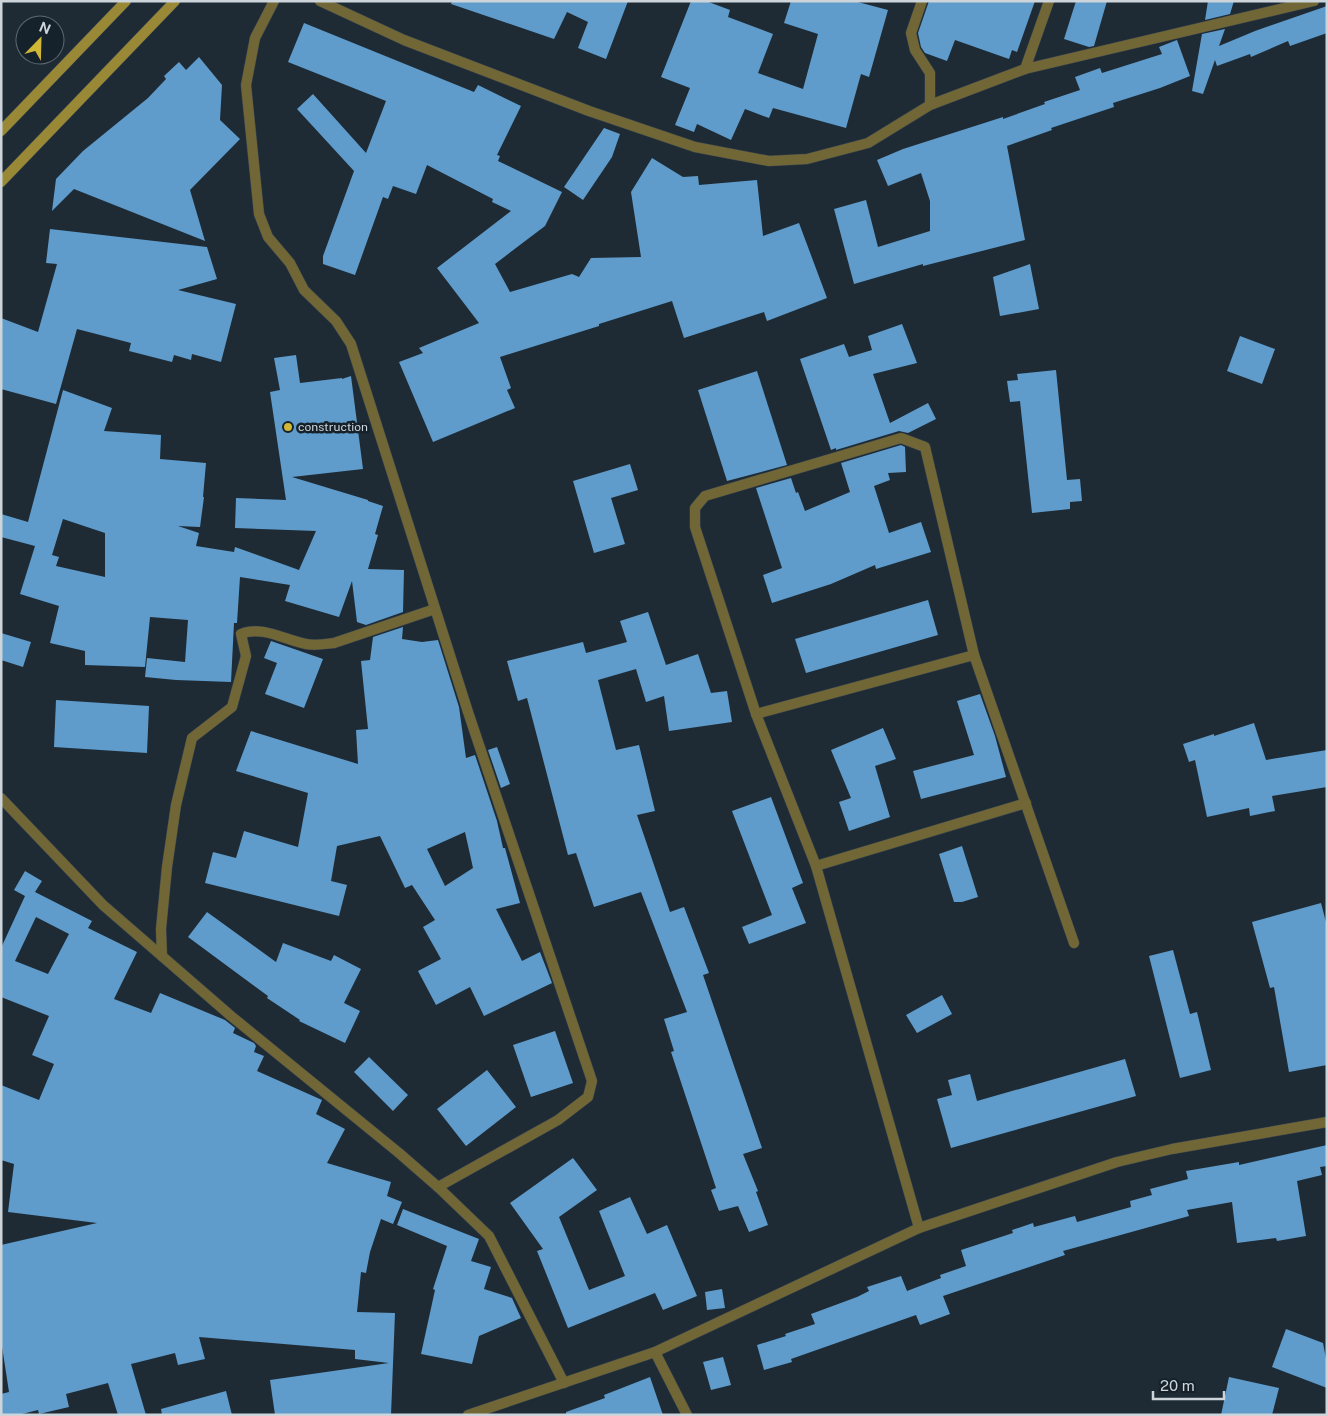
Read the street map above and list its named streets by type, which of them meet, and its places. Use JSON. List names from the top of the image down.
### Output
{
  "places": ["construction"],
  "scale_bar": "20 m",
  "north": "top right"
}
